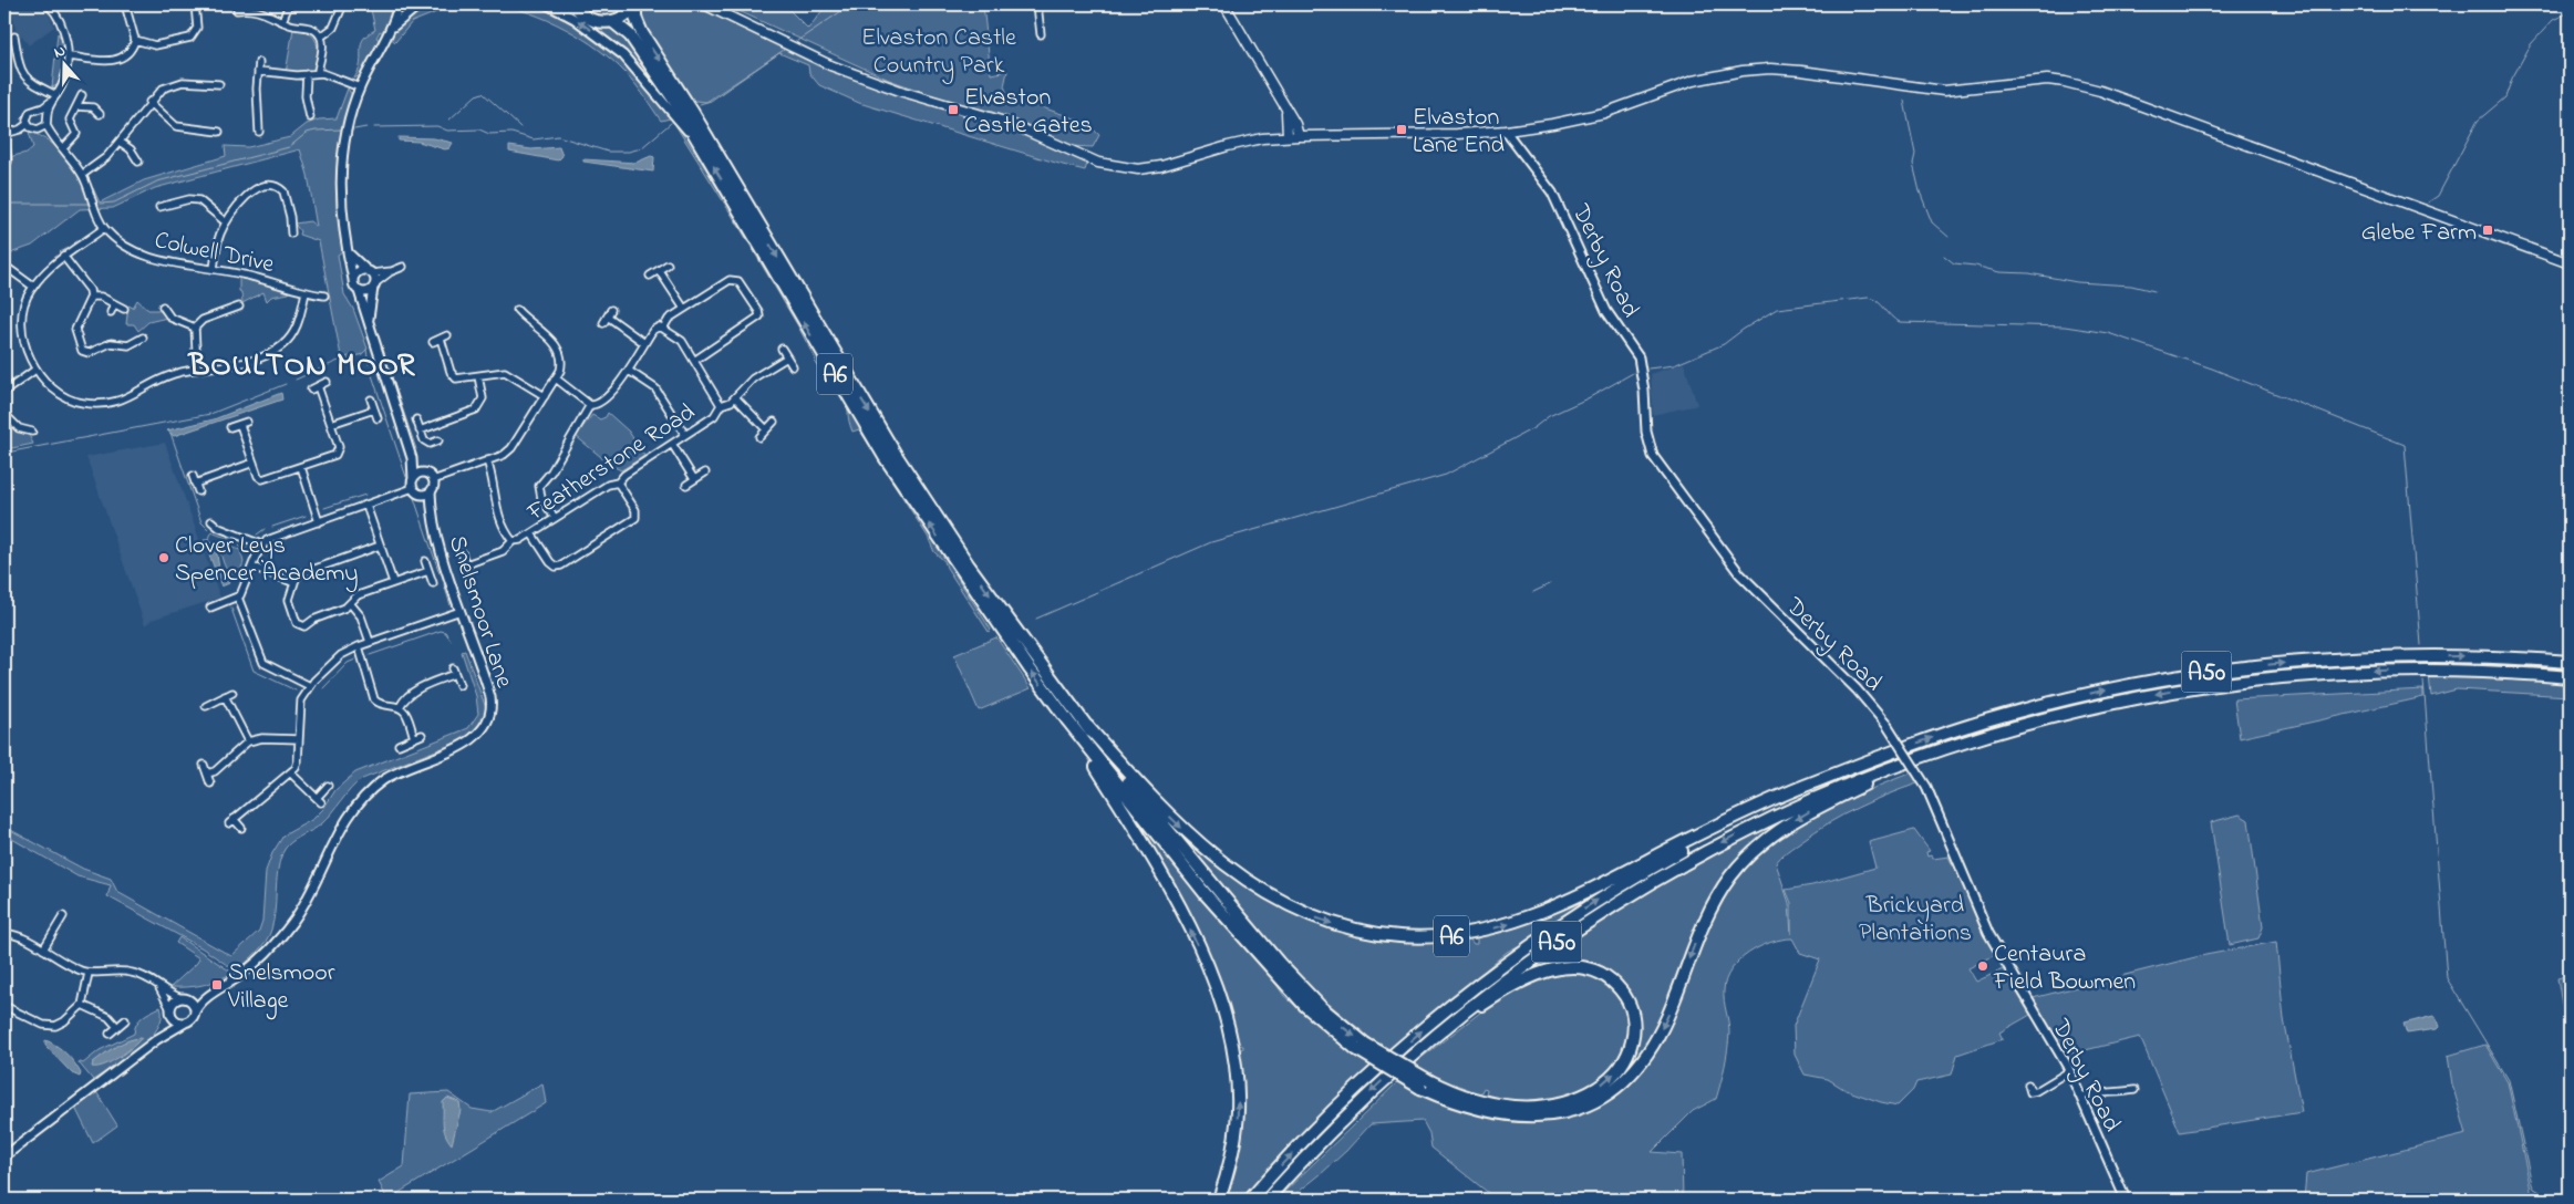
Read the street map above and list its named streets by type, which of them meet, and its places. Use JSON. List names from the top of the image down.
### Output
{
  "streets": {
    "highway": ["A6", "A50"],
    "street": [
      "Colwell Drive",
      "Derby Road",
      "Featherstone Road",
      "Snelsmoor Lane"
    ]
  },
  "crossings": [
    ["A6", "A50"]
  ],
  "districts": ["BOULTON MOOR"],
  "parks": ["Elvaston Castle Country Park", "Brickyard Plantations"],
  "places": {
    "transit": [
      "Elvaston Castle Gates",
      "Elvaston Lane End",
      "Glebe Farm",
      "Snelsmoor Village"
    ],
    "other": ["Clover Leys Spencer Academy", "Centaura Field Bowmen"]
  },
  "north": "top"
}
